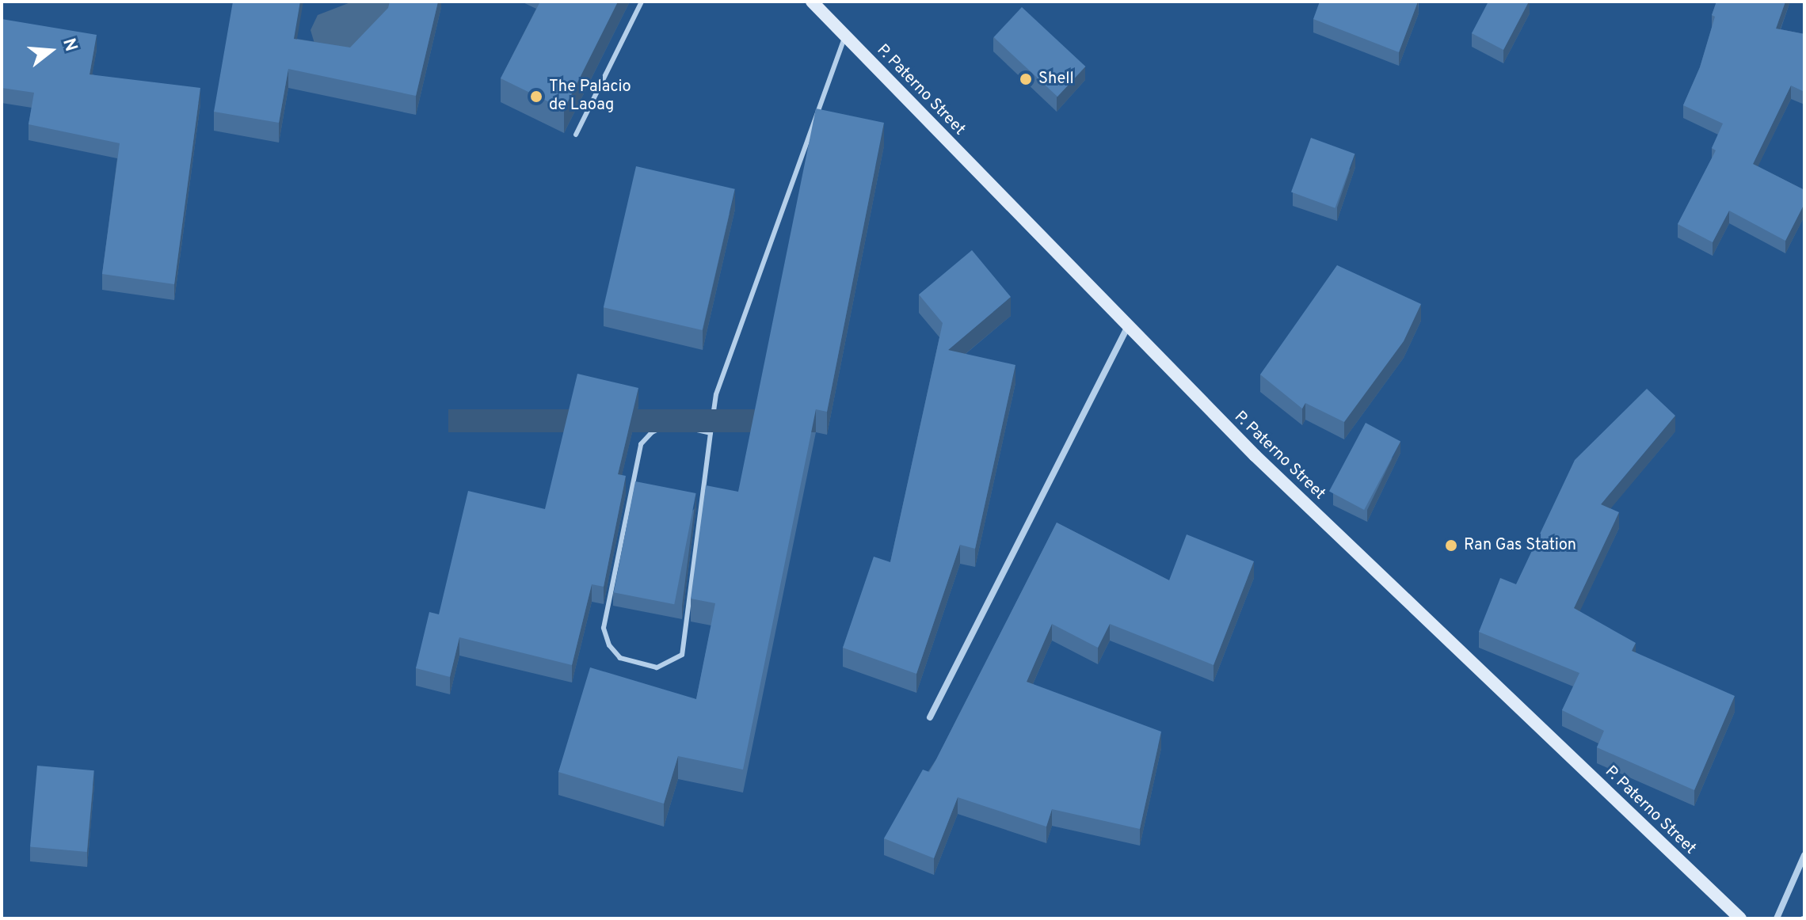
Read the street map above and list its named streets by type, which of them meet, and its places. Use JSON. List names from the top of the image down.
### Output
{
  "streets": {
    "main road": ["P. Paterno Street"]
  },
  "places": ["Shell", "The Palacio de Laoag", "Ran Gas Station"],
  "north": "right"
}
